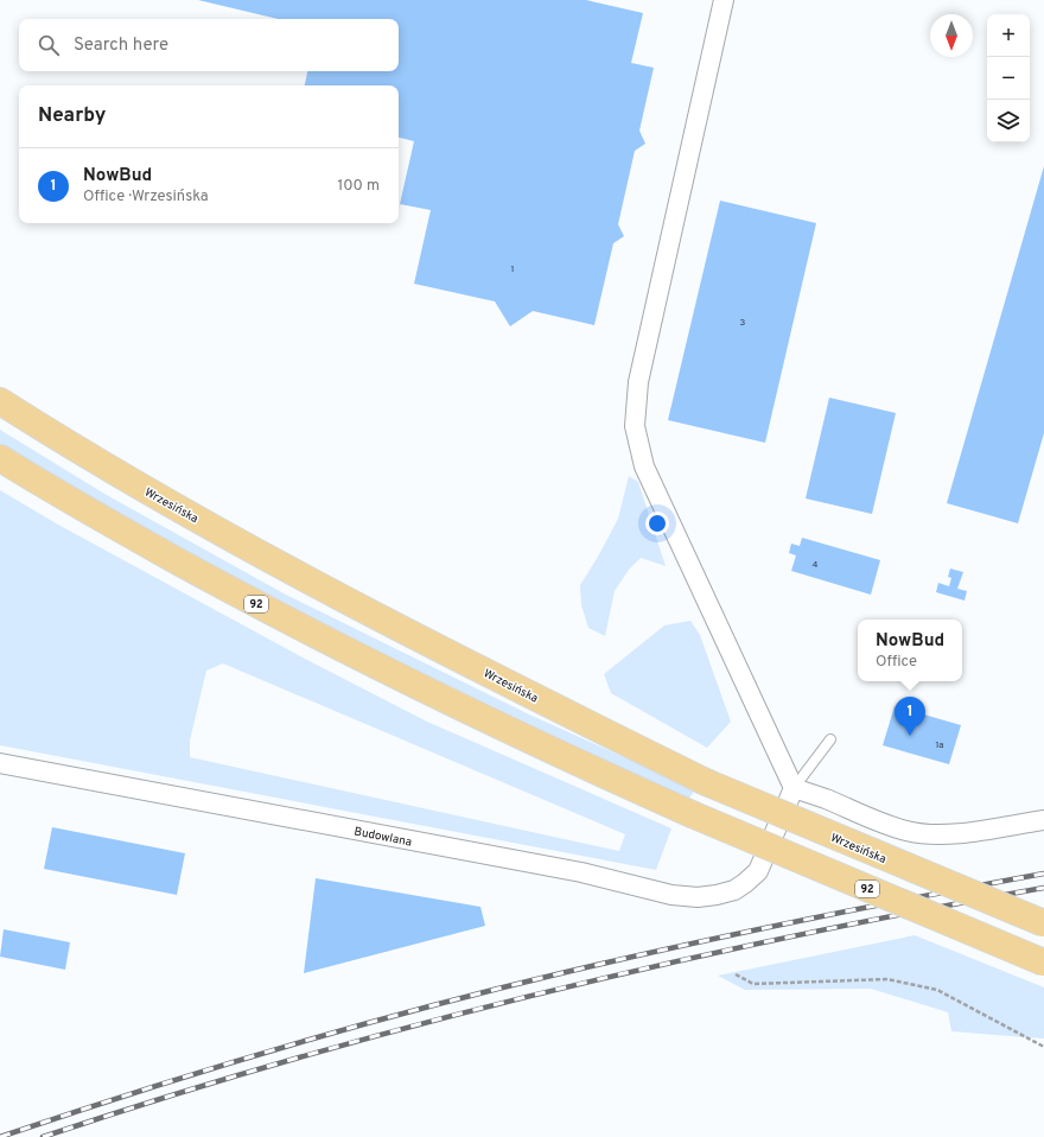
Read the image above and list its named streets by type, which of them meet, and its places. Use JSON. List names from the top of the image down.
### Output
{
  "streets": {
    "main road": ["Wrzesińska", "92"],
    "street": ["Budowlana"]
  },
  "house_numbers": [
    "1",
    "3",
    "4",
    "1a"
  ],
  "north": "bottom",
  "page": {
    "map_buttons": ["+", "−"],
    "search": "Search here",
    "heading": "Nearby",
    "list": [
      {
        "mark": "1",
        "name": "NowBud",
        "note": "Office · Wrzesińska",
        "value": "100 m"
      }
    ],
    "popup": ["NowBud", "Office"],
    "pins": "1"
  }
}
